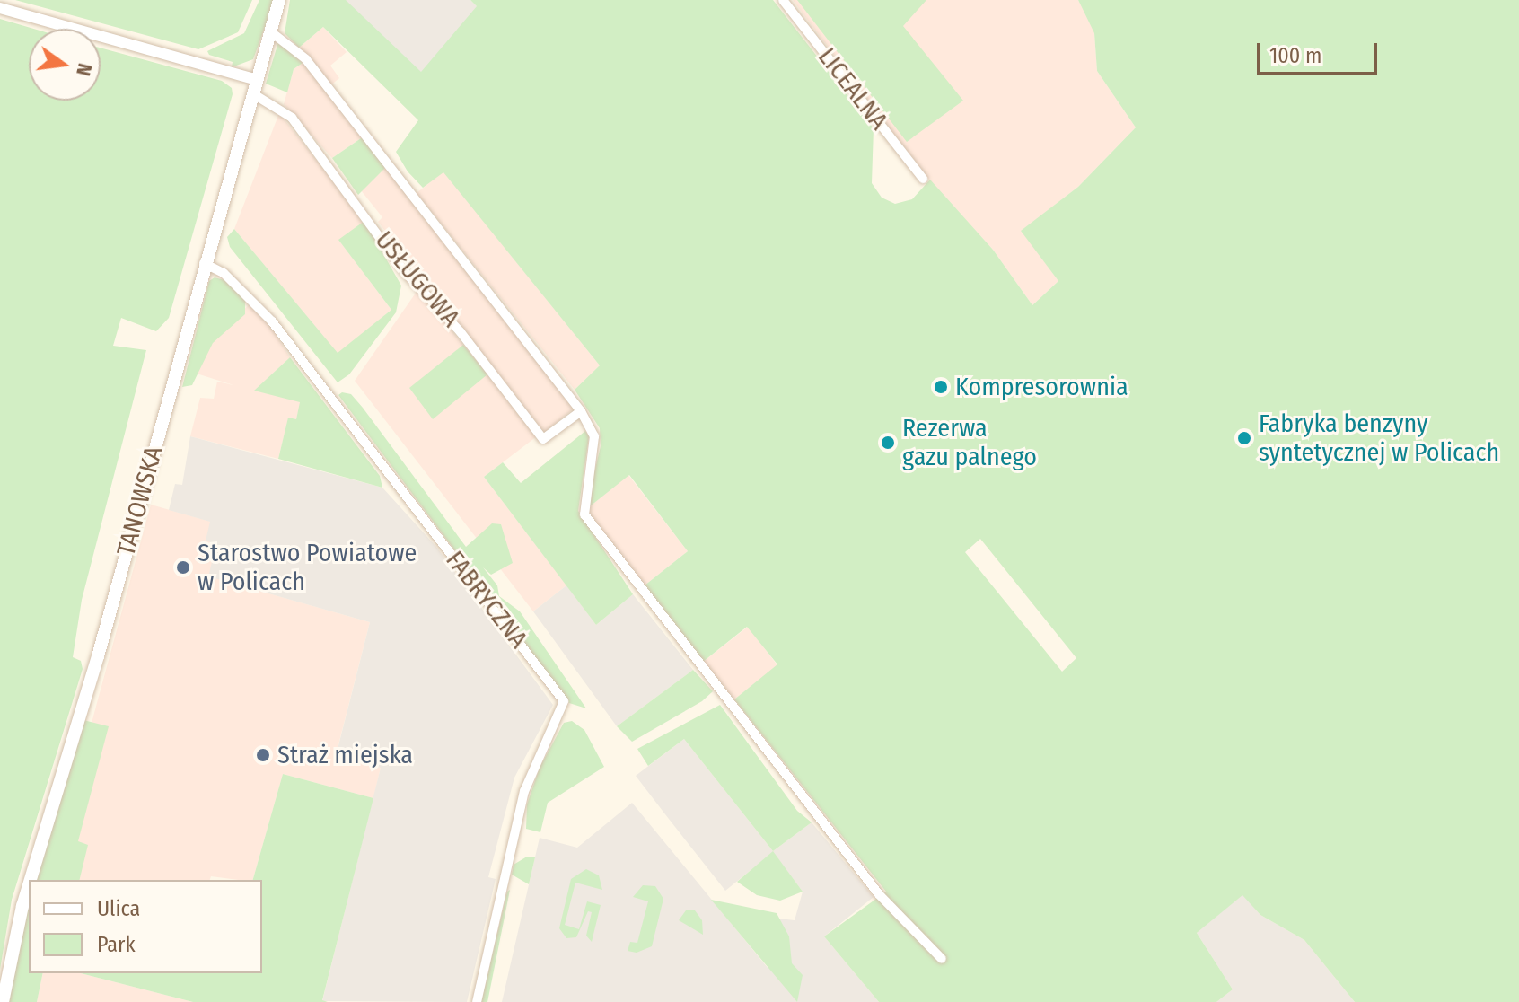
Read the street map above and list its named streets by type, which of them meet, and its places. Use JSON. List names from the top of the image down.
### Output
{
  "streets": {
    "main road": ["TANOWSKA"],
    "street": ["LICEALNA", "USŁUGOWA", "FABRYCZNA"]
  },
  "crossings": [
    ["USŁUGOWA", "TANOWSKA"],
    ["TANOWSKA", "FABRYCZNA"]
  ],
  "places": [
    "Kompresorownia",
    "Fabryka benzyny syntetycznej w Policach",
    "Rezerwa gazu palnego",
    "Starostwo Powiatowe w Policach",
    "Straż miejska"
  ],
  "legend": ["Ulica", "Park"],
  "scale_bar": "100 m",
  "north": "right"
}
